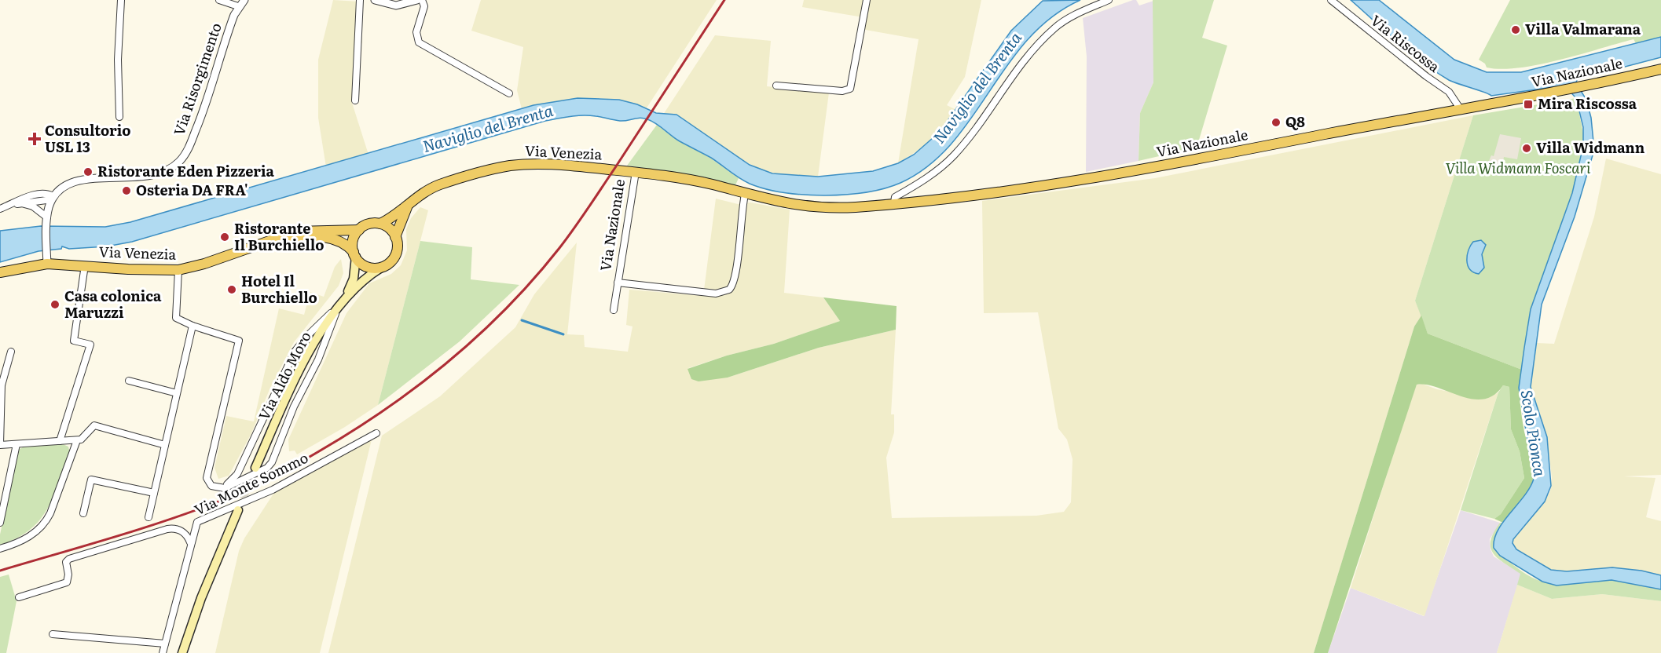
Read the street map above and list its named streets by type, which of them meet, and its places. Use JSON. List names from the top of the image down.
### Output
{
  "streets": {
    "main road": ["Via Nazionale", "Via Venezia", "Via Aldo Moro"],
    "street": ["Via Riscossa", "Via Risorgimento", "Via Monte Sommo"]
  },
  "crossings": [
    ["Via Riscossa", "Via Nazionale"],
    ["Via Nazionale", "Via Venezia"],
    ["Via Venezia", "Via Aldo Moro"],
    ["Via Aldo Moro", "Via Monte Sommo"]
  ],
  "water": ["Naviglio del Brenta", "Scolo Pionca"],
  "parks": ["Villa Widmann Foscari"],
  "places": {
    "other": [
      "Villa Valmarana",
      "Q8",
      "Villa Widmann",
      "Ristorante Eden Pizzeria",
      "Osteria DA FRA'",
      "Ristorante Il Burchiello",
      "Hotel Il Burchiello",
      "Casa colonica Maruzzi"
    ],
    "transit": ["Mira Riscossa"],
    "health": ["Consultorio USL 13"]
  }
}
